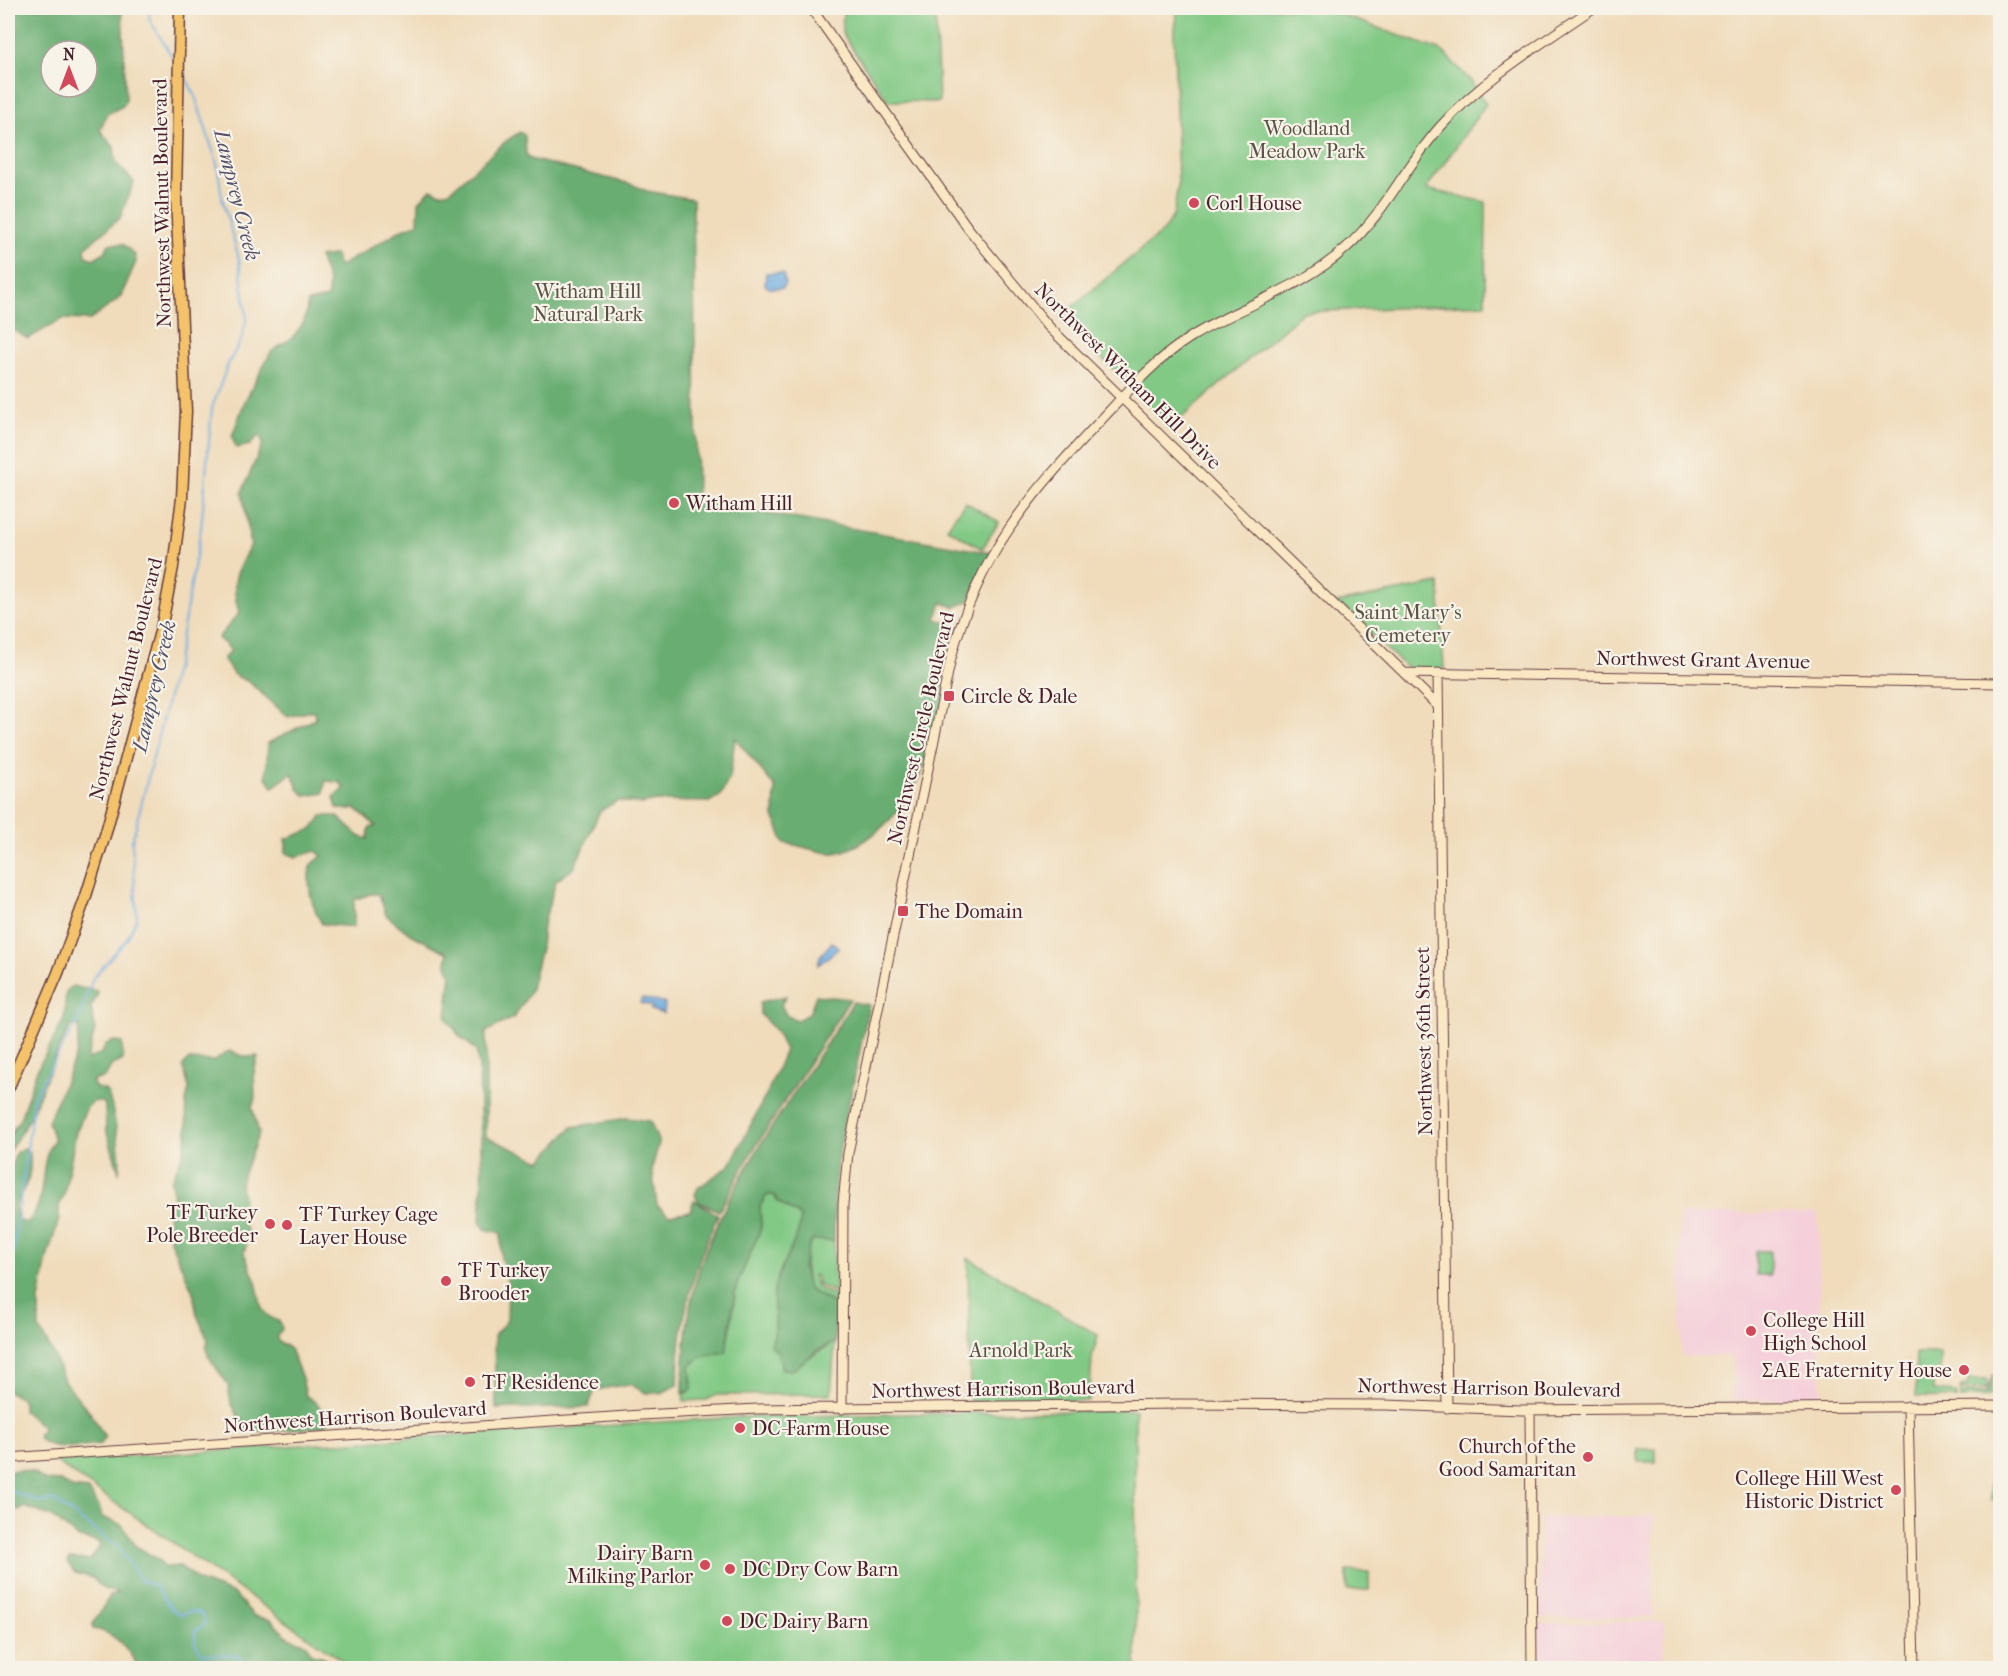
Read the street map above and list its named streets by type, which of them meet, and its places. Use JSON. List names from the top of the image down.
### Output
{
  "streets": {
    "main road": [
      "Northwest Walnut Boulevard",
      "Northwest Witham Hill Drive",
      "Northwest Grant Avenue",
      "Northwest Circle Boulevard",
      "Northwest 36th Street",
      "Northwest Harrison Boulevard"
    ]
  },
  "crossings": [
    ["Northwest Witham Hill Drive", "Northwest Grant Avenue"],
    ["Northwest Witham Hill Drive", "Northwest Circle Boulevard"],
    ["Northwest Witham Hill Drive", "Northwest 36th Street"],
    ["Northwest Grant Avenue", "Northwest 36th Street"],
    ["Northwest Circle Boulevard", "Northwest Harrison Boulevard"],
    ["Northwest 36th Street", "Northwest Harrison Boulevard"]
  ],
  "water": ["Lamprey Creek"],
  "parks": [
    "Woodland Meadow Park",
    "Witham Hill Natural Park",
    "Saint Mary's Cemetery",
    "Arnold Park"
  ],
  "places": {
    "other": [
      "Corl House",
      "Witham Hill",
      "TF Turkey Pole Breeder",
      "TF Turkey Cage Layer House",
      "TF Turkey Brooder",
      "College Hill High School",
      "ΣΑΕ Fraternity House",
      "TF Residence",
      "DC-Farm House",
      "Church of the Good Samaritan",
      "College Hill West Historic District",
      "Dairy Barn Milking Parlor",
      "DC Dry Cow Barn",
      "DC Dairy Barn"
    ],
    "transit": ["Circle & Dale", "The Domain"]
  },
  "north": "top"
}
